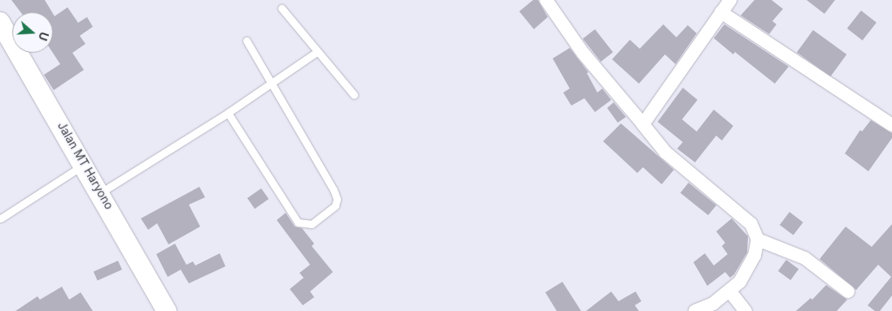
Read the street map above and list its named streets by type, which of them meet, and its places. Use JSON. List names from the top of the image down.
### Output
{
  "streets": {
    "main road": ["Jalan MT Haryono"]
  },
  "north": "right"
}
